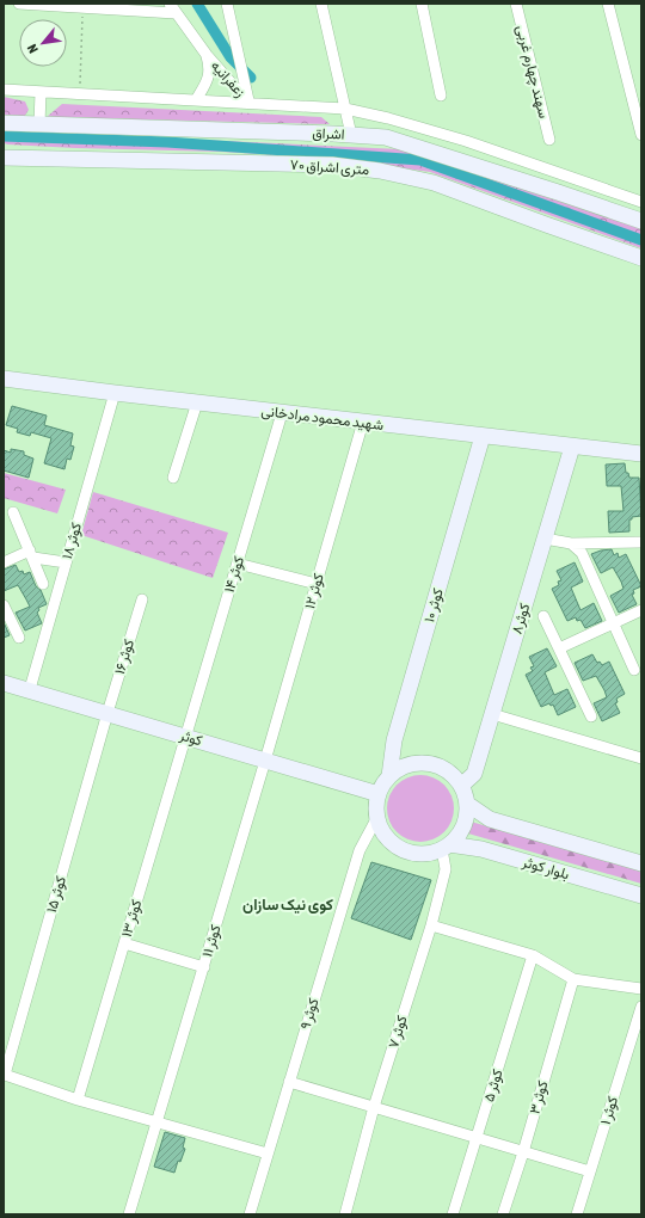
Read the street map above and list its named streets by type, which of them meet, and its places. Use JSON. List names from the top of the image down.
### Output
{
  "streets": {
    "main road": [
      "اشراق",
      "۷۰ متری اشراق",
      "شهید محمود مرادخانی",
      "کوثر ۱۰",
      "کوثر۸",
      "کوثر",
      "بلوار کوثر"
    ],
    "street": [
      "سهند چهارم غربی",
      "زعفرانیه",
      "کوثر ۱۸",
      "کوثر ۱۴",
      "کوثر ۱۲",
      "کوثر ۱۶",
      "۱۵ کوثر",
      "کوثر ۱۳",
      "کوثر ۱۱",
      "کوثر ۹",
      "کوثر ۷",
      "کوثر ۵",
      "کوثر ۳",
      "کوثر ۱"
    ]
  },
  "crossings": [
    ["شهید محمود مرادخانی", "کوثر ۱۸"],
    ["شهید محمود مرادخانی", "کوثر ۱۴"],
    ["شهید محمود مرادخانی", "کوثر ۱۲"],
    ["شهید محمود مرادخانی", "کوثر ۱۰"],
    ["شهید محمود مرادخانی", "کوثر۸"],
    ["کوثر ۱۸", "کوثر"],
    ["کوثر ۱۴", "کوثر"],
    ["کوثر ۱۴", "کوثر ۱۳"],
    ["کوثر ۱۲", "کوثر"],
    ["کوثر ۱۲", "کوثر ۱۱"],
    ["کوثر ۱۰", "کوثر۸"],
    ["کوثر ۱۰", "کوثر"],
    ["کوثر ۱۰", "بلوار کوثر"],
    ["کوثر ۱۰", "کوثر ۹"],
    ["کوثر ۱۰", "کوثر ۷"],
    ["کوثر۸", "کوثر"],
    ["کوثر۸", "بلوار کوثر"],
    ["کوثر۸", "کوثر ۹"],
    ["کوثر۸", "کوثر ۷"],
    ["کوثر ۱۶", "کوثر"],
    ["کوثر ۱۶", "۱۵ کوثر"],
    ["کوثر", "بلوار کوثر"],
    ["کوثر", "۱۵ کوثر"],
    ["کوثر", "کوثر ۱۳"],
    ["کوثر", "کوثر ۱۱"],
    ["کوثر", "کوثر ۹"],
    ["کوثر", "کوثر ۷"],
    ["بلوار کوثر", "کوثر ۹"],
    ["بلوار کوثر", "کوثر ۷"],
    ["۱۵ کوثر", "کوثر ۱۳"],
    ["کوثر ۹", "کوثر ۷"]
  ],
  "districts": ["کوی نیک سازان"],
  "north": "bottom left"
}
